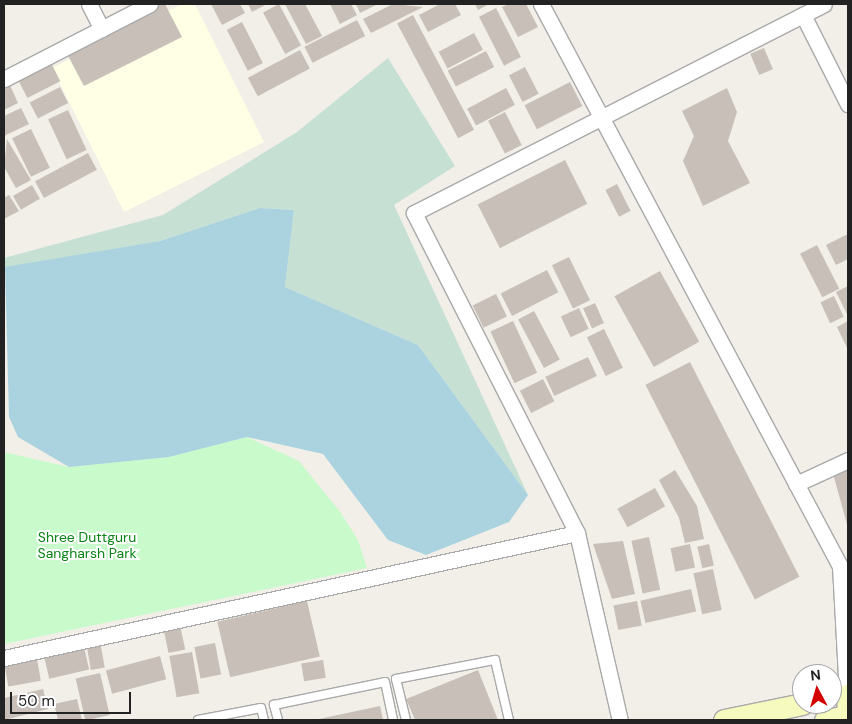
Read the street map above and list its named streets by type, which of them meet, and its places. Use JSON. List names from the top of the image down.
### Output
{
  "parks": ["Shree Duttguru Sangharsh Park"],
  "scale_bar": "50 m",
  "north": "top"
}
